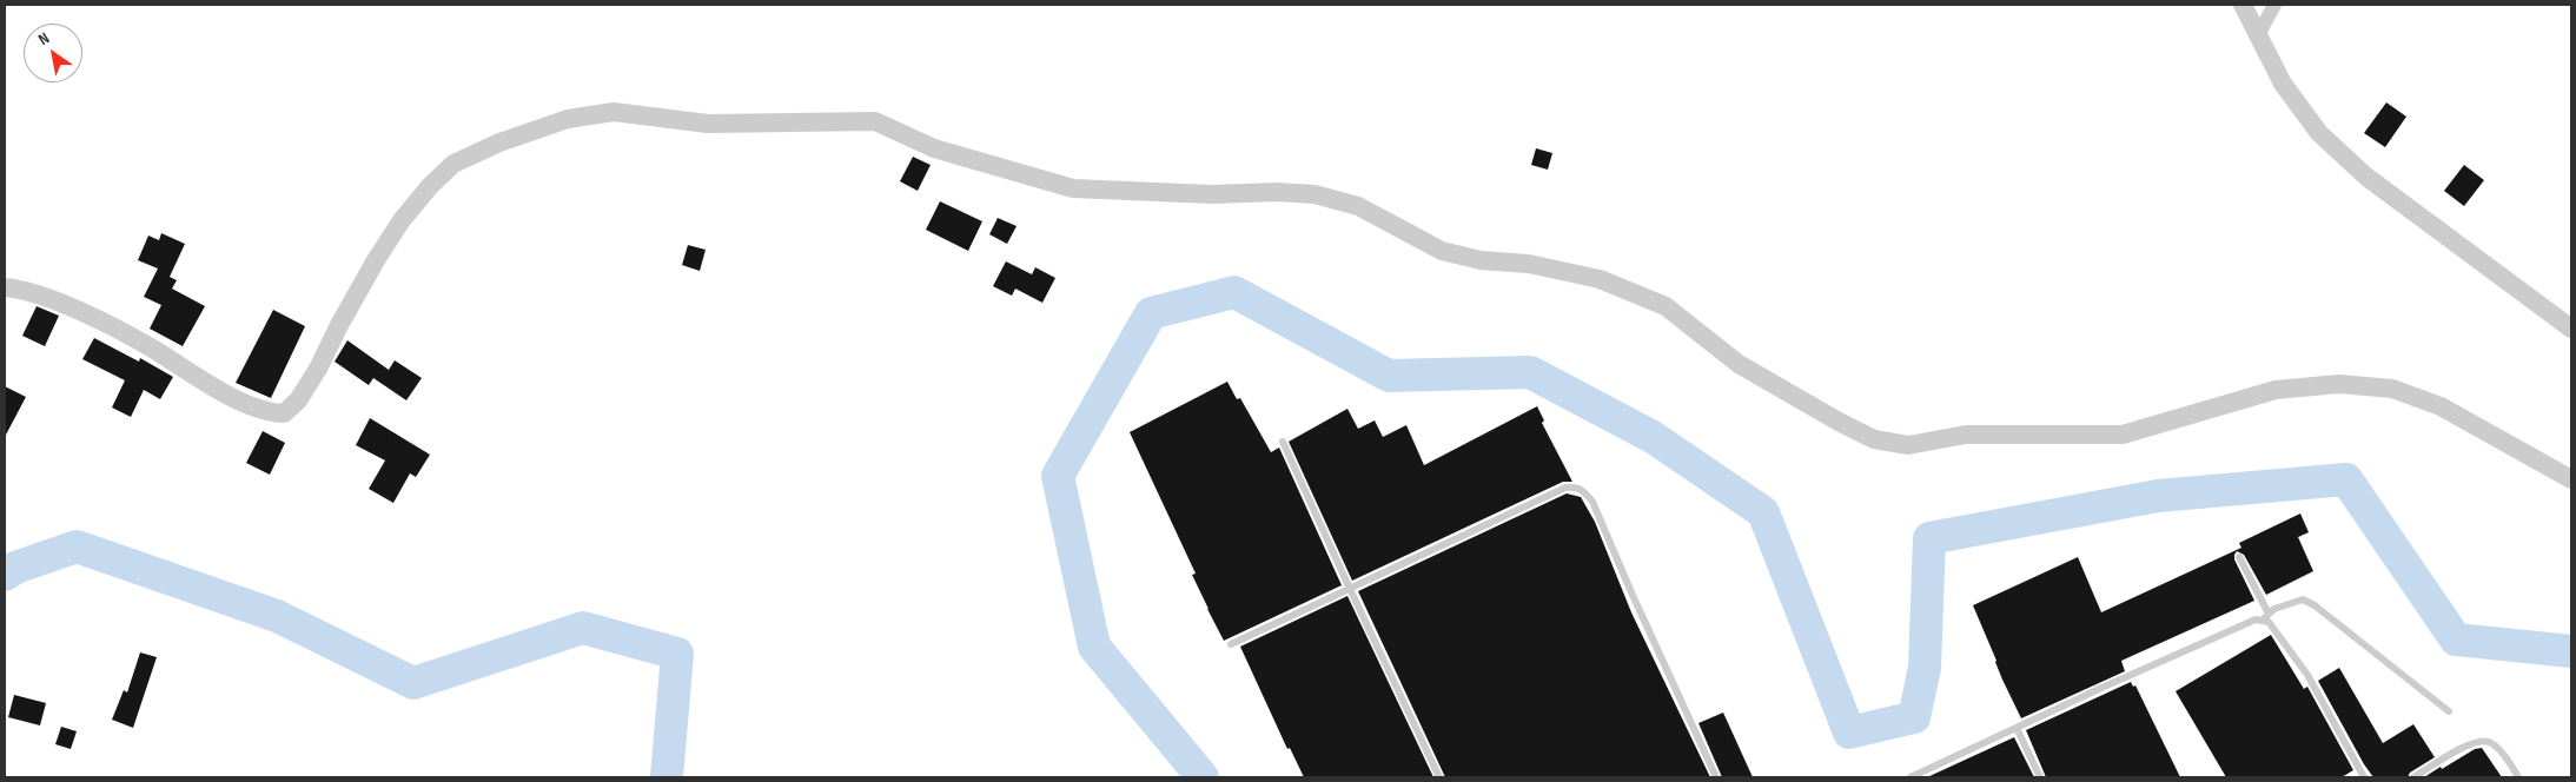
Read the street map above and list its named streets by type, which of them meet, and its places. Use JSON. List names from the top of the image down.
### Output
{
  "north": "top left"
}
